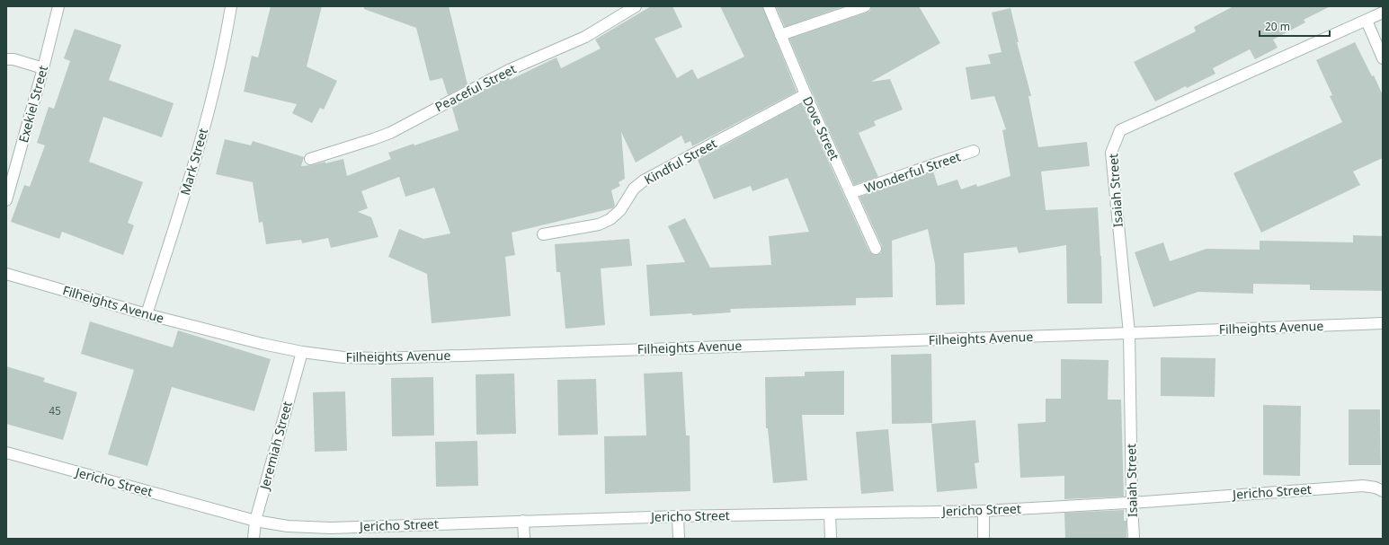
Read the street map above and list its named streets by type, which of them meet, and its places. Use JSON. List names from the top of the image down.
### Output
{
  "streets": {
    "street": [
      "Peaceful Street",
      "Exekiel Street",
      "Dove Street",
      "Mark Street",
      "Kindful Street",
      "Wonderful Street",
      "Isaiah Street",
      "Filheights Avenue",
      "Jeremiah Street",
      "Jericho Street"
    ]
  },
  "crossings": [
    ["Dove Street", "Kindful Street"],
    ["Dove Street", "Wonderful Street"],
    ["Mark Street", "Filheights Avenue"],
    ["Isaiah Street", "Filheights Avenue"],
    ["Isaiah Street", "Jericho Street"],
    ["Filheights Avenue", "Jeremiah Street"],
    ["Jeremiah Street", "Jericho Street"]
  ],
  "house_numbers": ["45"],
  "scale_bar": "20 m"
}
